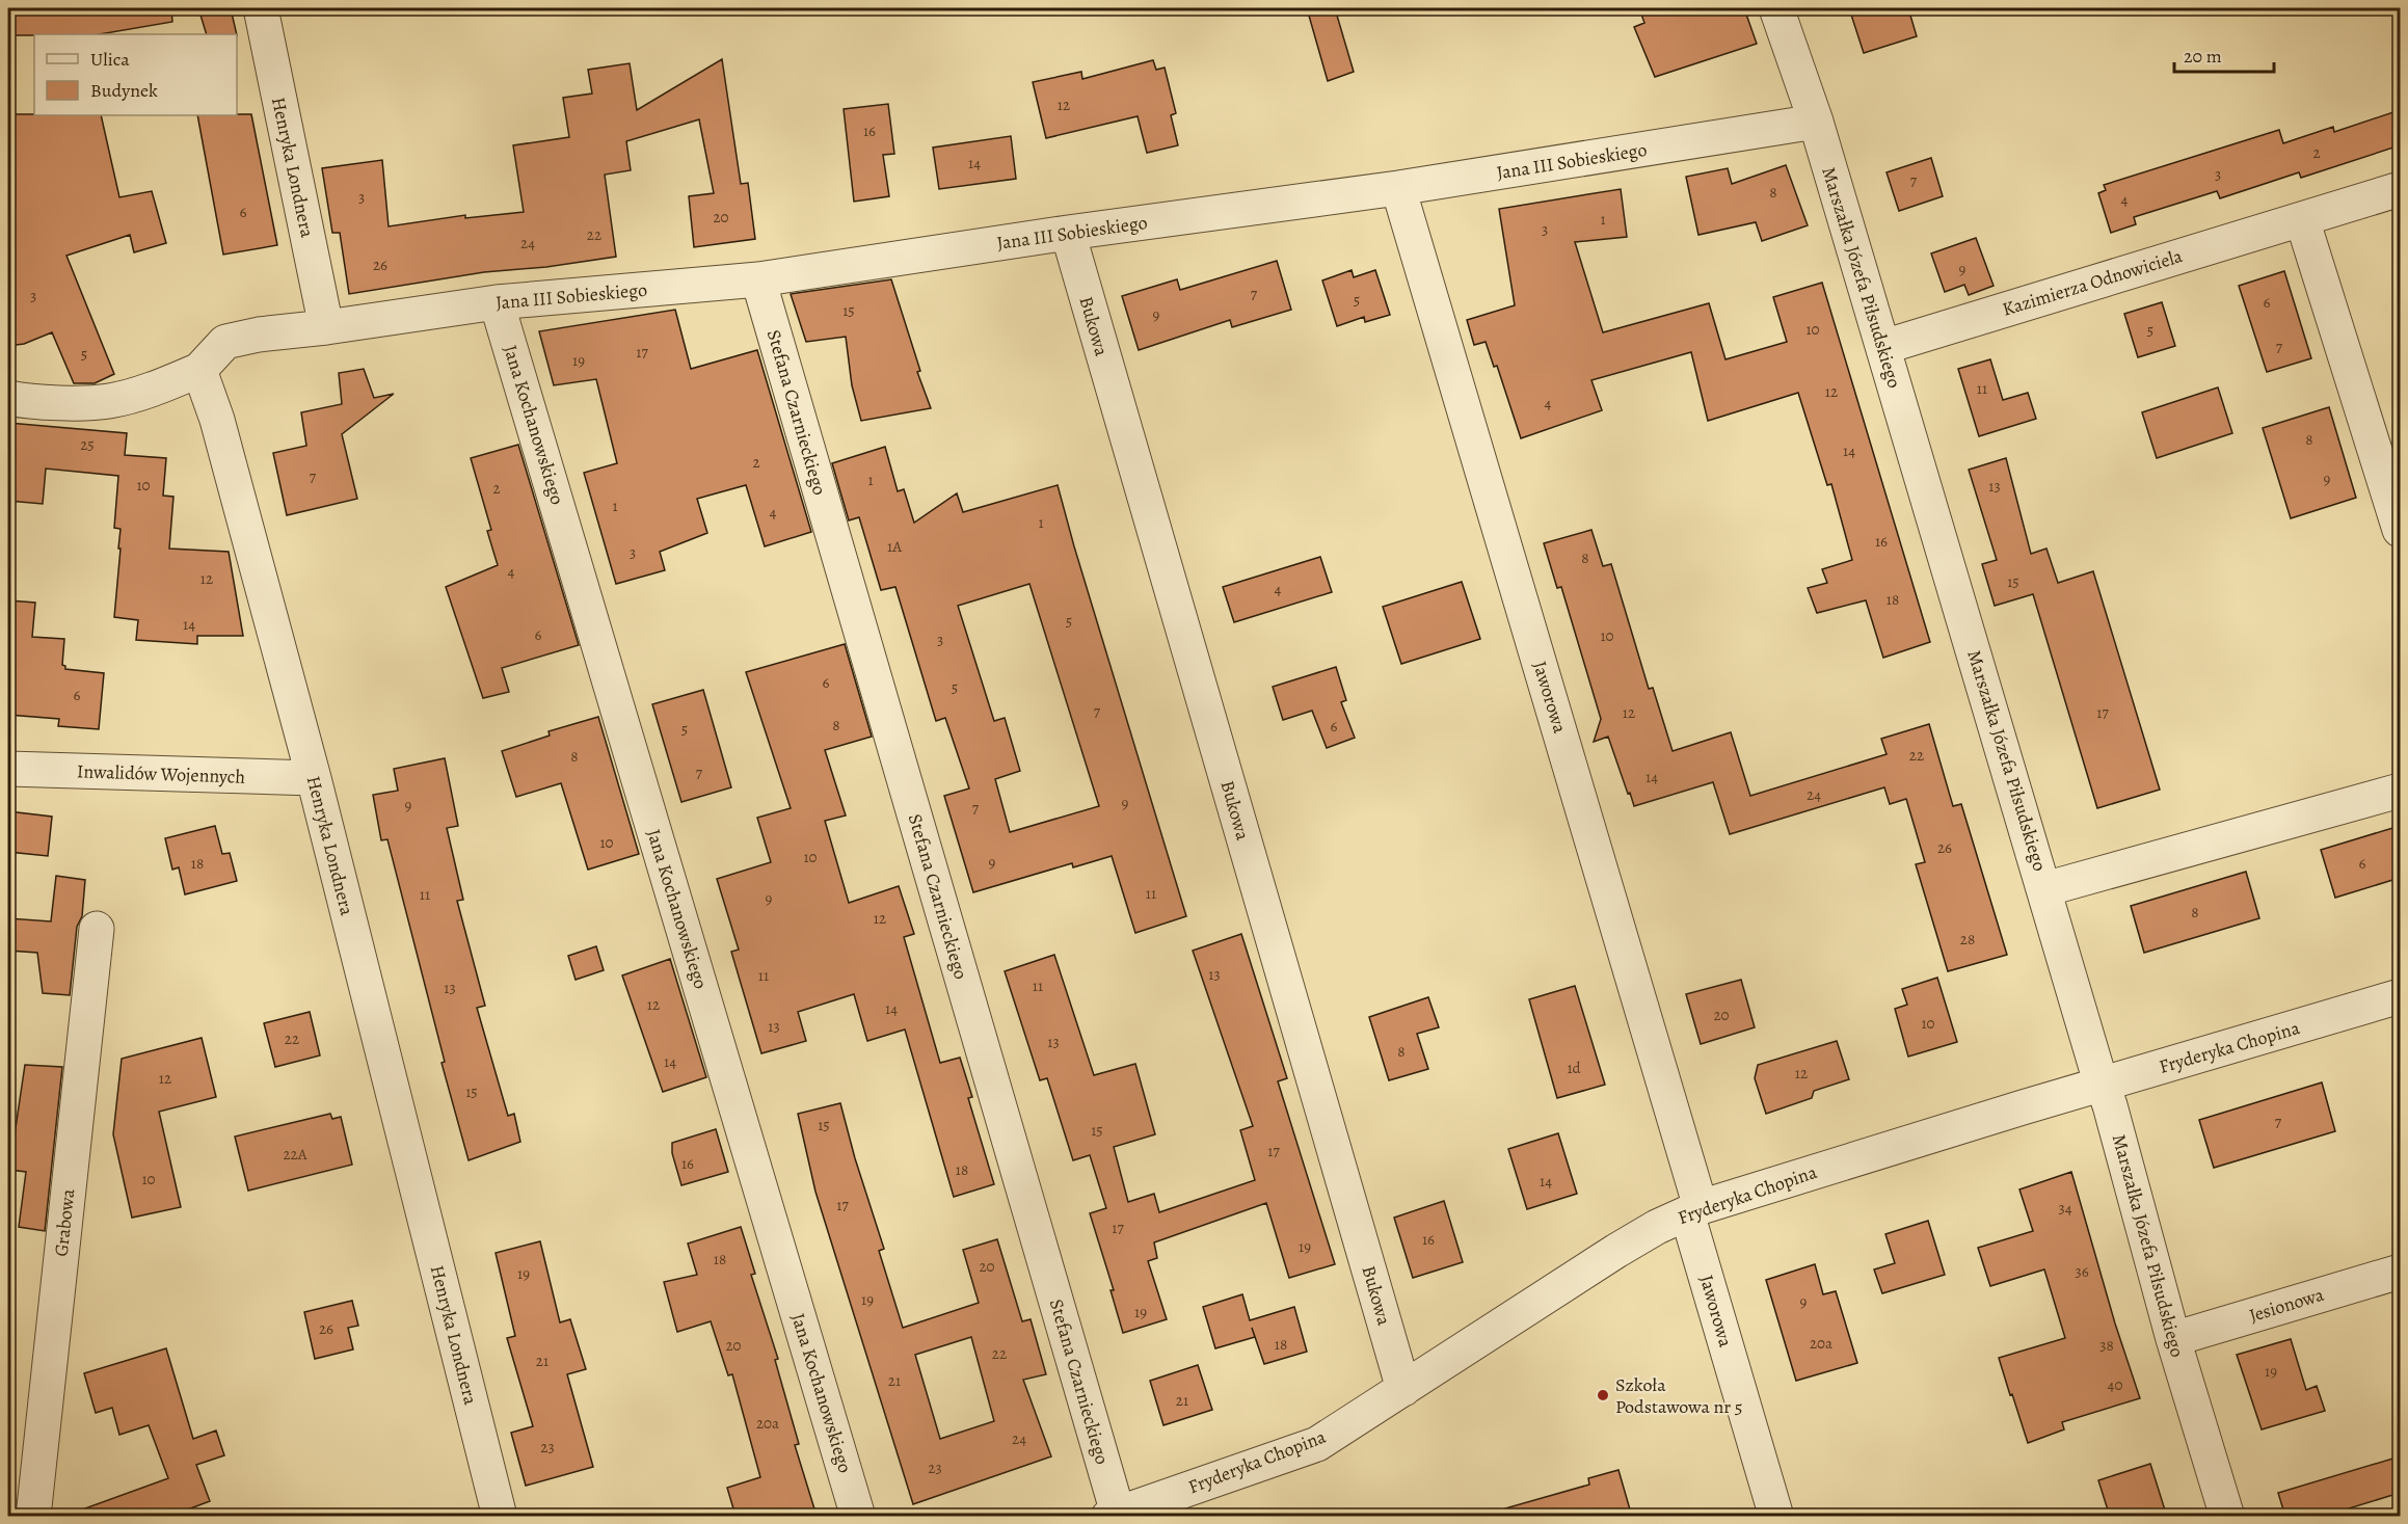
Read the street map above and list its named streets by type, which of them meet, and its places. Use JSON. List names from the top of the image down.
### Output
{
  "streets": {
    "street": [
      "Jana III Sobieskiego",
      "Henryka Londnera",
      "Marszałka Józefa Piłsudskiego",
      "Kazimierza Odnowiciela",
      "Bukowa",
      "Stefana Czarnieckiego",
      "Jana Kochanowskiego",
      "Jaworowa",
      "Inwalidów Wojennych",
      "Fryderyka Chopina",
      "Grabowa",
      "Jesionowa"
    ]
  },
  "crossings": [
    ["Jana III Sobieskiego", "Henryka Londnera"],
    ["Jana III Sobieskiego", "Marszałka Józefa Piłsudskiego"],
    ["Jana III Sobieskiego", "Bukowa"],
    ["Jana III Sobieskiego", "Stefana Czarnieckiego"],
    ["Jana III Sobieskiego", "Jana Kochanowskiego"],
    ["Jana III Sobieskiego", "Jaworowa"],
    ["Henryka Londnera", "Inwalidów Wojennych"],
    ["Marszałka Józefa Piłsudskiego", "Kazimierza Odnowiciela"],
    ["Marszałka Józefa Piłsudskiego", "Fryderyka Chopina"],
    ["Marszałka Józefa Piłsudskiego", "Jesionowa"],
    ["Bukowa", "Fryderyka Chopina"],
    ["Stefana Czarnieckiego", "Fryderyka Chopina"],
    ["Jaworowa", "Fryderyka Chopina"]
  ],
  "places": ["Szkoła Podstawowa nr 5"],
  "house_numbers": [
    "12",
    "16",
    "2",
    "14",
    "3",
    "7",
    "8",
    "3",
    "4",
    "6",
    "20",
    "1",
    "3",
    "22",
    "24",
    "26",
    "9",
    "7",
    "3",
    "5",
    "6",
    "15",
    "9",
    "10",
    "5",
    "7",
    "17",
    "5",
    "19",
    "11",
    "12",
    "4",
    "8",
    "25",
    "14",
    "2",
    "7",
    "9",
    "1",
    "10",
    "13",
    "2",
    "1",
    "4",
    "1",
    "16",
    "1A",
    "3",
    "8",
    "4",
    "12",
    "15",
    "4",
    "18",
    "5",
    "14",
    "6",
    "10",
    "3",
    "6",
    "5",
    "6",
    "7",
    "12",
    "17",
    "8",
    "6",
    "5",
    "22",
    "8",
    "7",
    "14",
    "24",
    "9",
    "9",
    "7",
    "10",
    "26",
    "10",
    "9",
    "18",
    "6",
    "11",
    "11",
    "9",
    "8",
    "12",
    "28",
    "13",
    "11",
    "11",
    "13",
    "12",
    "14",
    "20",
    "10",
    "13",
    "22",
    "13",
    "8",
    "14",
    "1d",
    "12",
    "12",
    "15",
    "7",
    "15",
    "15",
    "17",
    "22A",
    "16",
    "18",
    "10",
    "14",
    "17",
    "34",
    "17",
    "16",
    "19",
    "18",
    "20",
    "36",
    "19",
    "19",
    "9",
    "19",
    "26",
    "20a",
    "18",
    "20",
    "38",
    "22",
    "21",
    "19",
    "21",
    "40",
    "21",
    "20a",
    "24",
    "23",
    "23"
  ],
  "legend": ["Ulica", "Budynek"],
  "scale_bar": "20 m"
}
